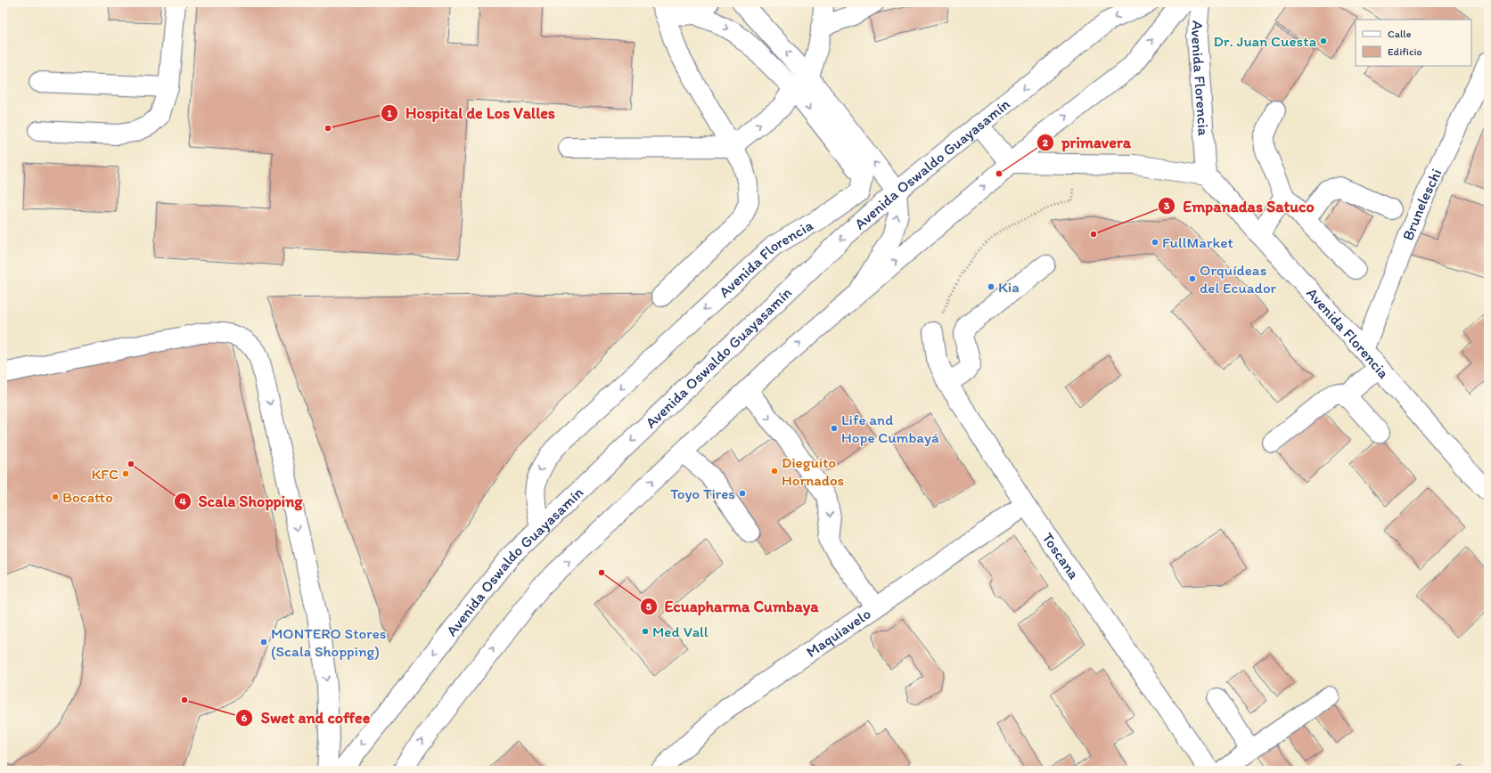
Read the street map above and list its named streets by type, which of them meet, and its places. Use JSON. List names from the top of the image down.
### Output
{
  "streets": {
    "street": [
      "Avenida Florencia",
      "Avenida Oswaldo Guayasamín",
      "Bruneleschi",
      "Toscana",
      "Maquiavelo"
    ]
  },
  "crossings": [
    ["Avenida Florencia", "Avenida Oswaldo Guayasamín"],
    ["Avenida Florencia", "Bruneleschi"],
    ["Toscana", "Maquiavelo"]
  ],
  "places": [
    "Dr. Juan Cuesta",
    "Hospital de Los Valles",
    "primavera",
    "Empanadas Satuco",
    "FullMarket",
    "Orquídeas del Ecuador",
    "Kia",
    "Life and Hope Cumbayá",
    "Scala Shopping",
    "Dieguito Hornados",
    "KFC",
    "Toyo Tires",
    "Bocatto",
    "Ecuapharma Cumbaya",
    "Med Vall",
    "MONTERO Stores (Scala Shopping)",
    "Swet and coffee"
  ],
  "legend": ["Calle", "Edificio"]
}
